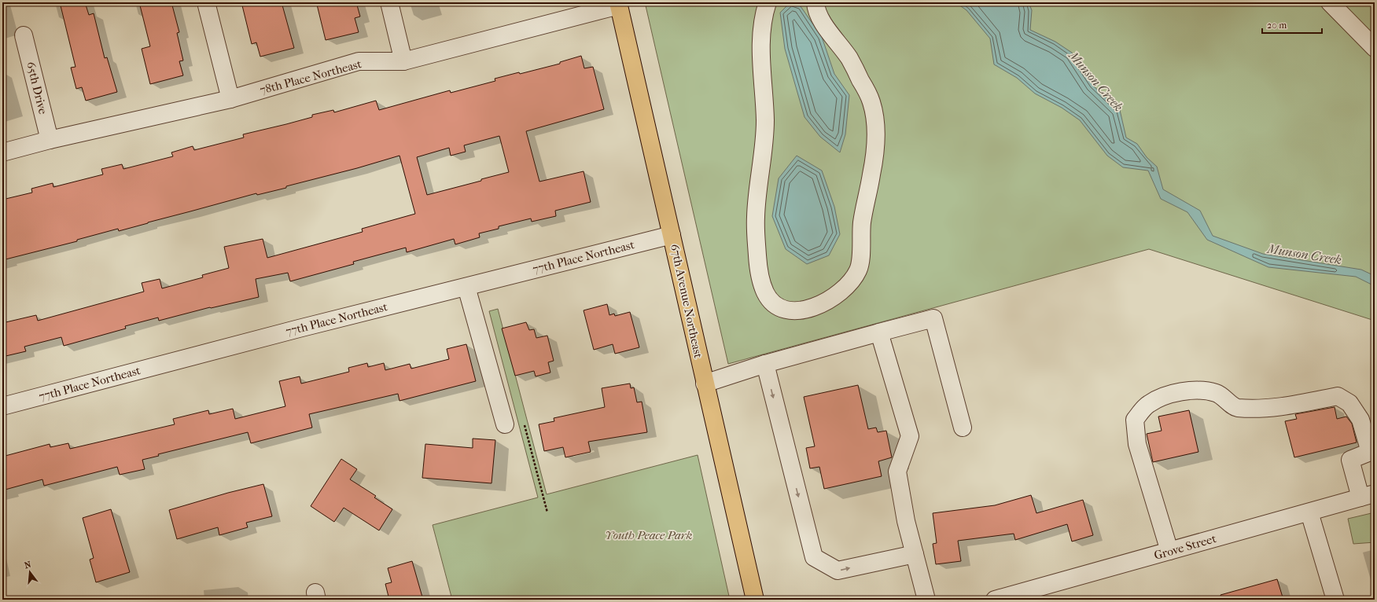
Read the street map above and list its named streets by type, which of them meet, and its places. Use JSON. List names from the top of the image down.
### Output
{
  "streets": {
    "main road": ["67th Avenue Northeast"],
    "street": [
      "78th Place Northeast",
      "65th Drive",
      "77th Place Northeast",
      "Grove Street"
    ]
  },
  "crossings": [
    ["78th Place Northeast", "65th Drive"],
    ["78th Place Northeast", "67th Avenue Northeast"],
    ["77th Place Northeast", "67th Avenue Northeast"]
  ],
  "water": ["Munson Creek"],
  "parks": ["Youth Peace Park"],
  "scale_bar": "20 m",
  "north": "top"
}
